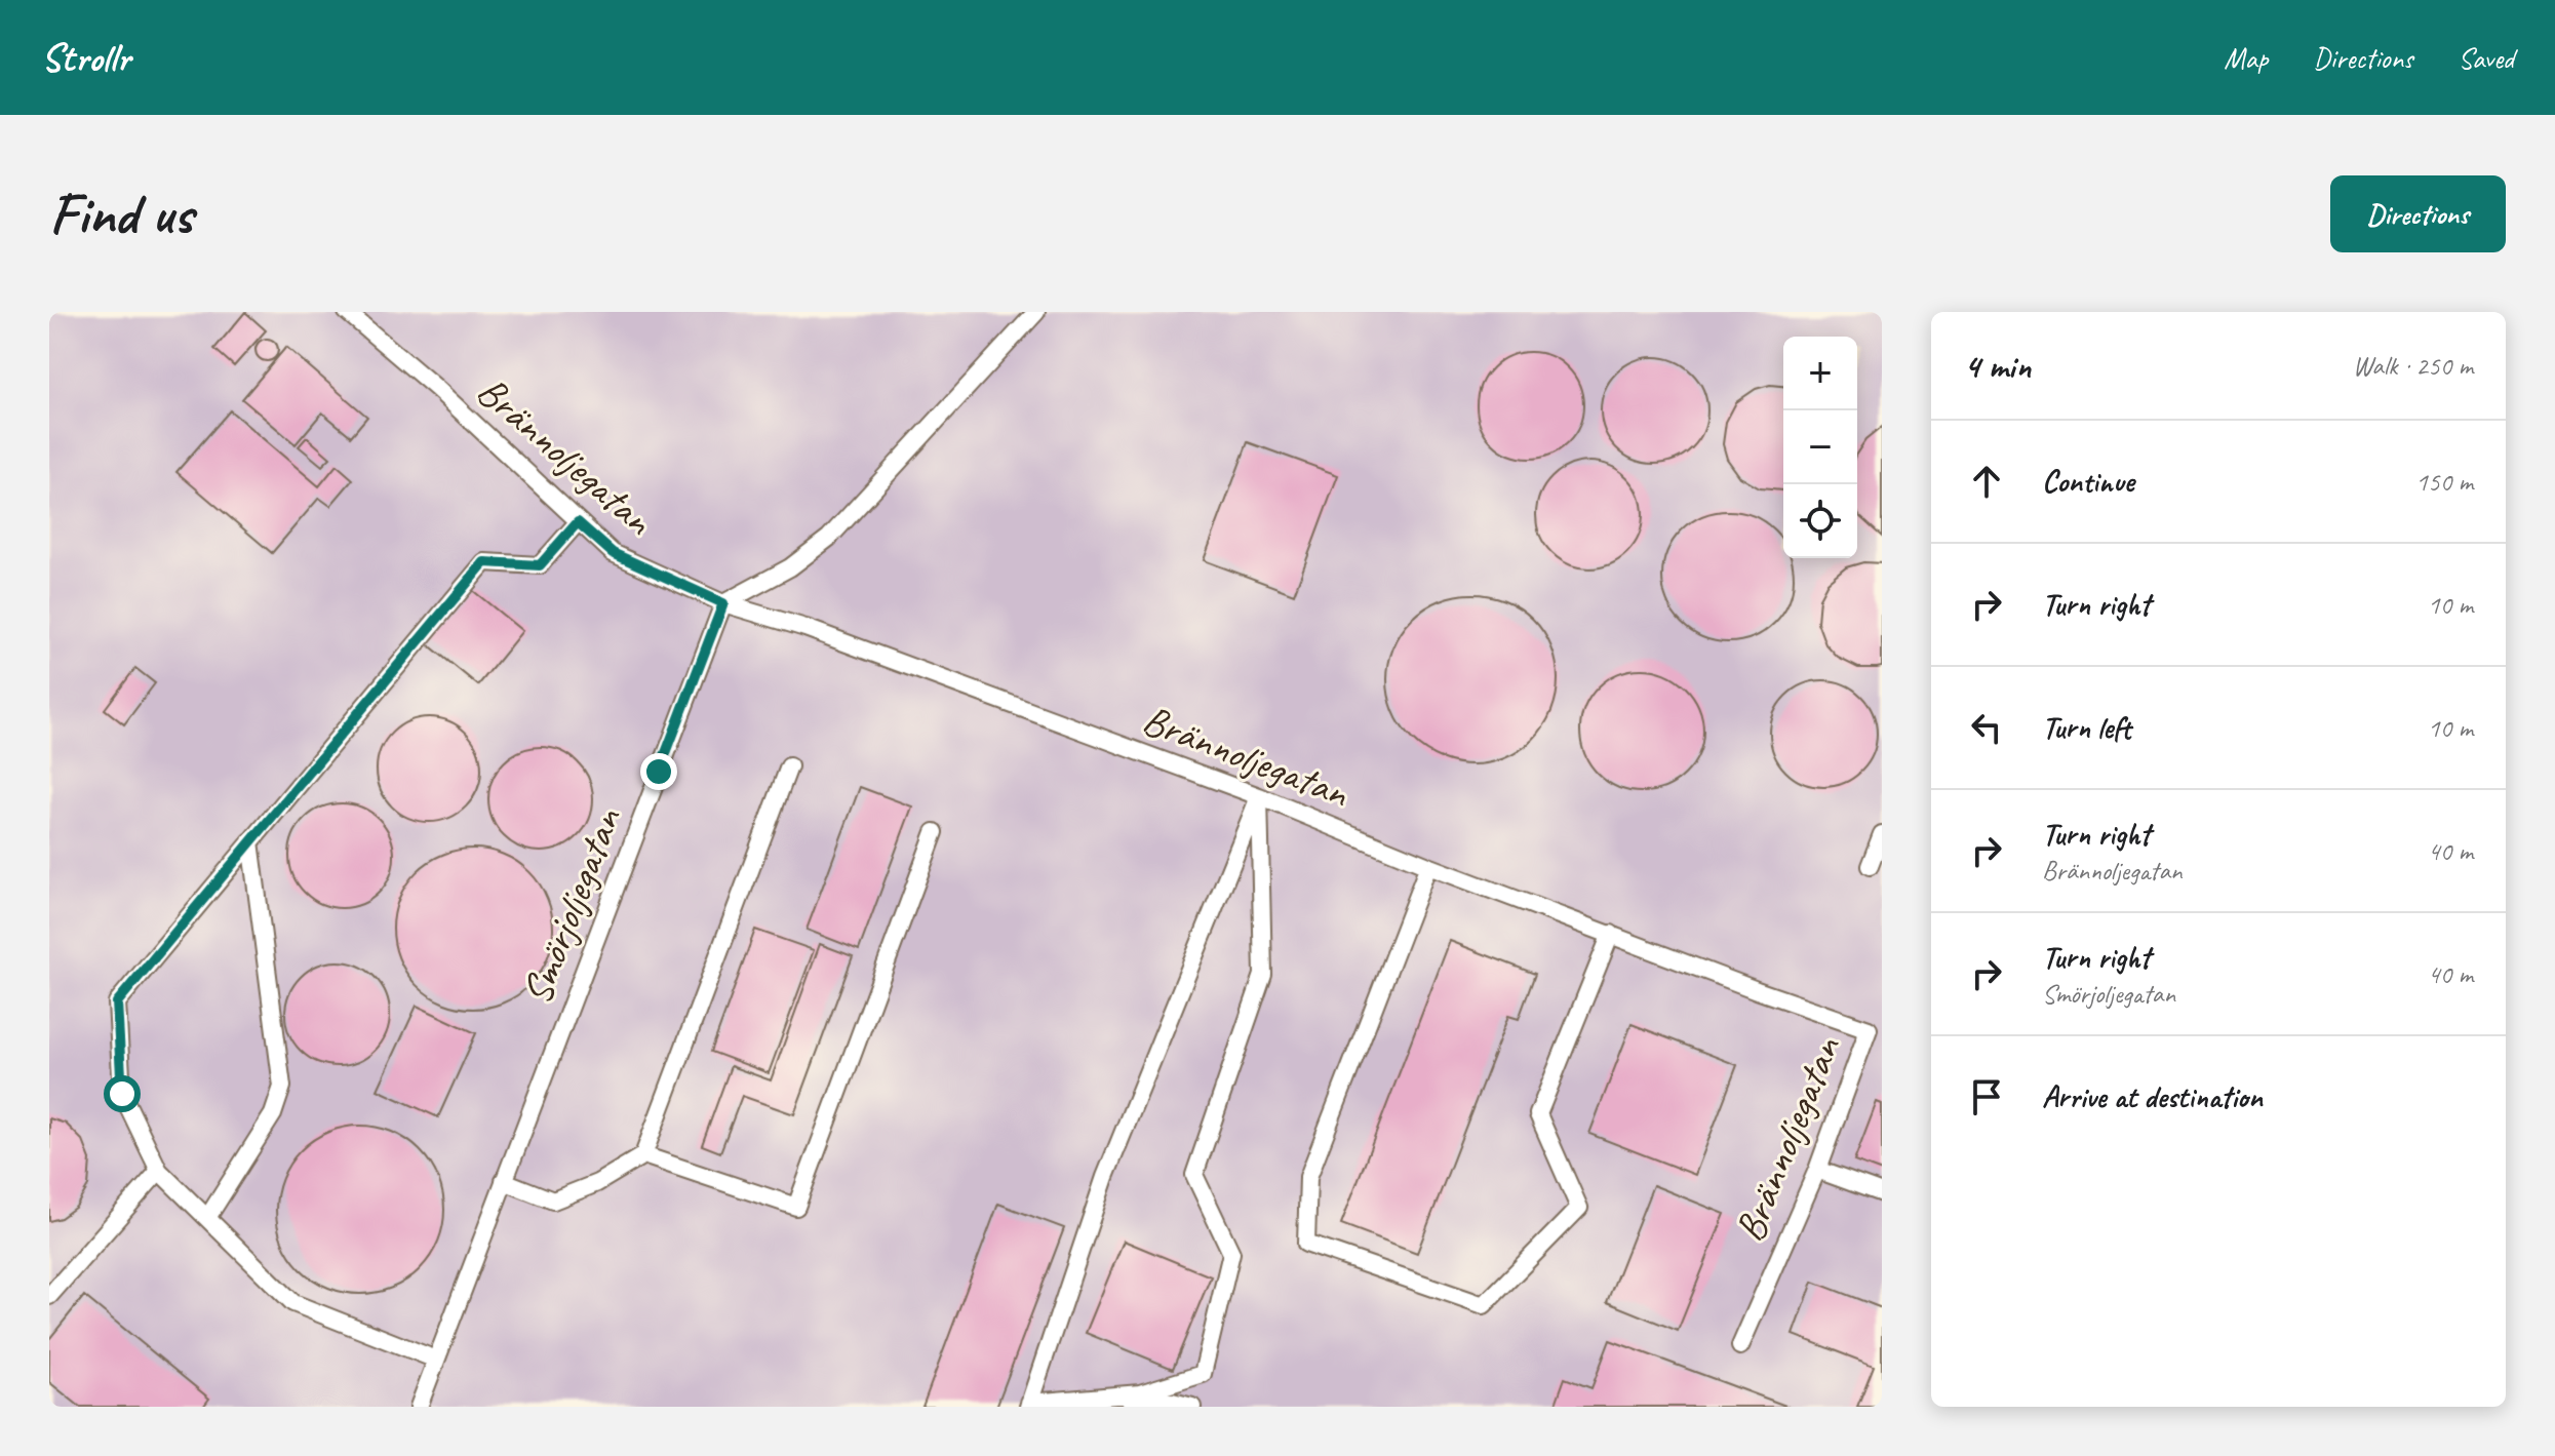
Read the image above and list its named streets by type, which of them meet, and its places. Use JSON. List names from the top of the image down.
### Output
{
  "streets": {
    "lane": ["Brännoljegatan", "Smörjoljegatan"]
  },
  "crossings": [
    ["Brännoljegatan", "Smörjoljegatan"]
  ],
  "page": {
    "header": "Strollr",
    "nav": ["Map", "Directions", "Saved"],
    "buttons": "Directions",
    "title": "Find us",
    "heading": ["4 min", "Walk · 250 m"],
    "map_buttons": ["+", "−"],
    "list": [
      ["Continue", "150 m"],
      ["Turn right", "10 m"],
      ["Turn left", "10 m"],
      ["Turn right", "Brännoljegatan", "40 m"],
      ["Turn right", "Smörjoljegatan", "40 m"],
      "Arrive at destination"
    ]
  }
}
